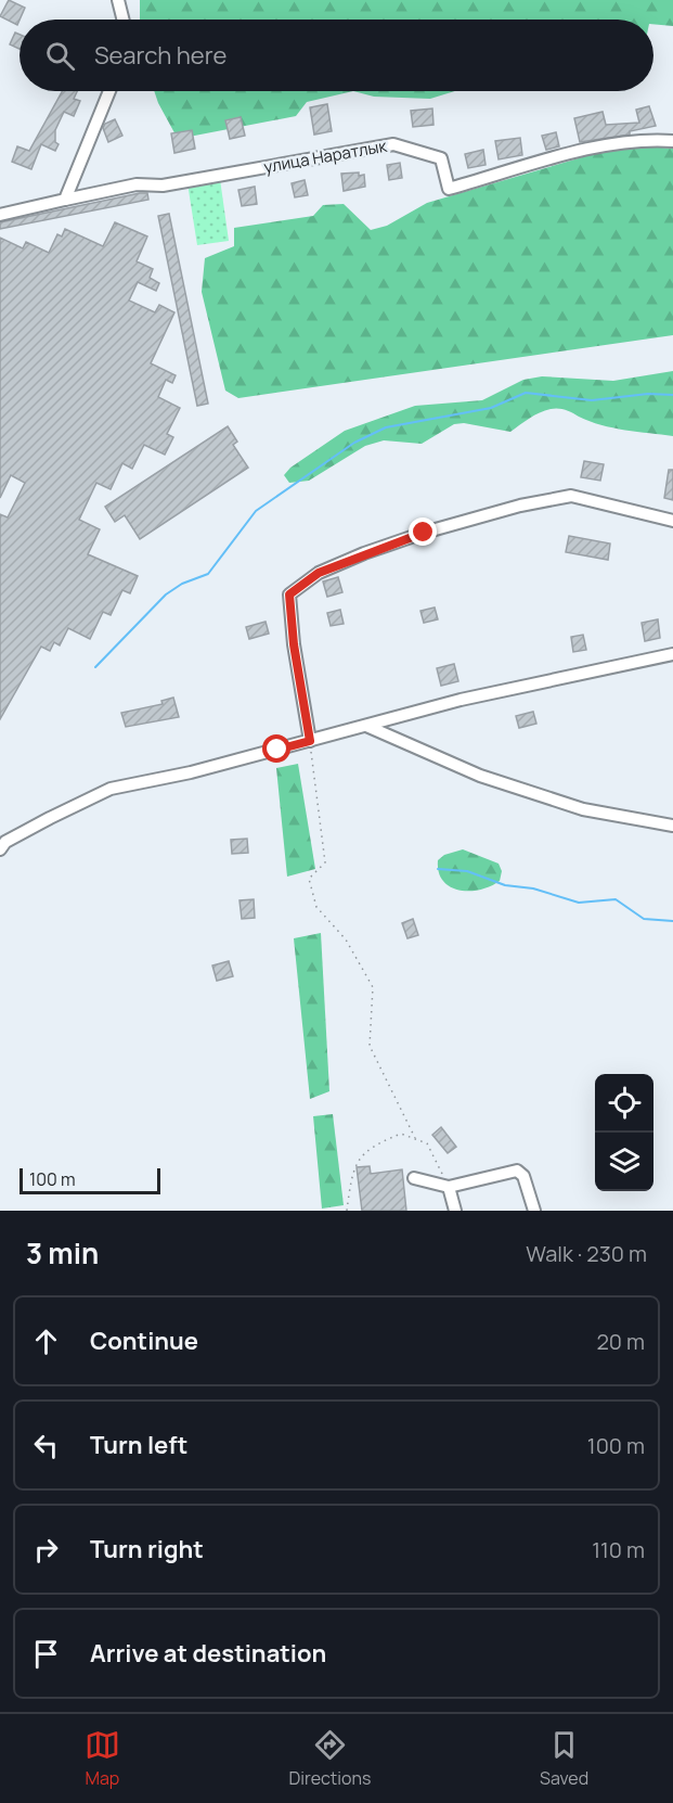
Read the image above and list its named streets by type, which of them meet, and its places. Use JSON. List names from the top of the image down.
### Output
{
  "streets": {
    "street": ["улица Наратлык"]
  },
  "scale_bar": "100 m",
  "page": {
    "search": "Search here",
    "scale": "100 m",
    "heading": ["3 min", "Walk · 230 m"],
    "list": [
      ["Continue", "20 m"],
      ["Turn left", "100 m"],
      ["Turn right", "110 m"],
      "Arrive at destination"
    ],
    "nav": ["Map", "Directions", "Saved"]
  }
}
